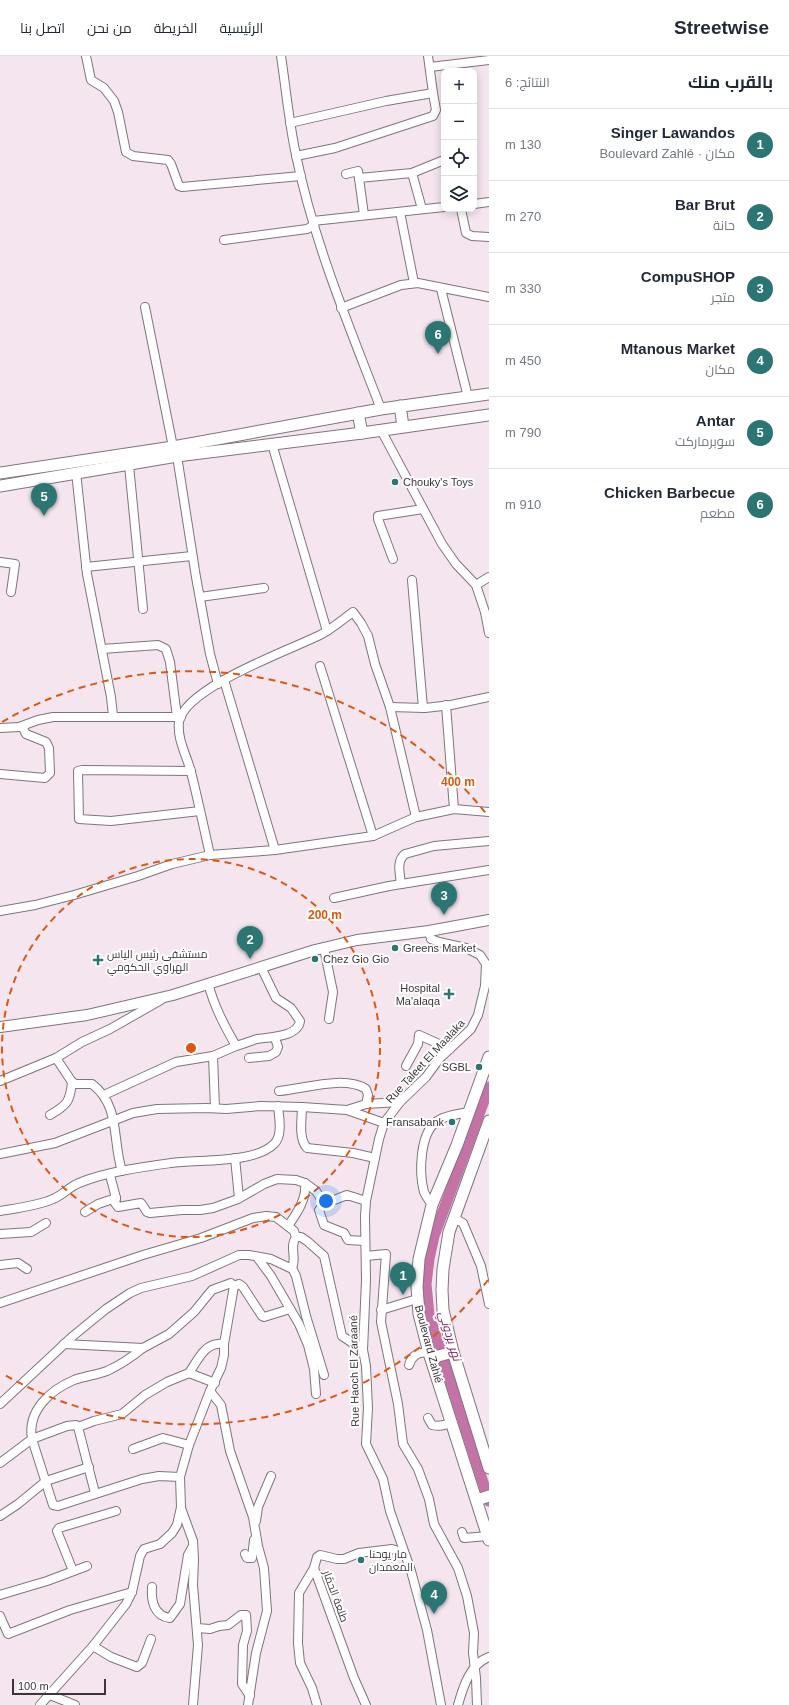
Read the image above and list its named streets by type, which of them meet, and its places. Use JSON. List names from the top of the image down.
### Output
{
  "streets": {
    "highway": ["Boulevard Zahlé"],
    "street": ["Rue Taleet El Maalaka", "Rue Haoch El Zaraané", "طلعة الحمّار"]
  },
  "crossings": [
    ["Rue Taleet El Maalaka", "Rue Haoch El Zaraané"],
    ["Rue Haoch El Zaraané", "طلعة الحمّار"]
  ],
  "water": ["نهر بردوني"],
  "places": {
    "other": [
      "Chouky's Toys",
      "Greens Market",
      "Chez Gio Gio",
      "SGBL",
      "Fransabank",
      "مار يوحنا المعمدان"
    ],
    "health": ["مستشفى رئيس الياس الهراوي الحكومي", "Hospital Ma'alaqa"]
  },
  "scale_bar": "100 m",
  "page": {
    "header": "Streetwise",
    "nav": [
      "الرئيسية",
      "الخريطة",
      "من نحن",
      "اتصل بنا"
    ],
    "heading": ["بالقرب منك", "النتائج: 6"],
    "map_buttons": ["+", "−"],
    "list": [
      {
        "mark": "1",
        "name": "Singer Lawandos",
        "note": "مكان · Boulevard Zahlé",
        "value": "130 m"
      },
      {
        "mark": "2",
        "name": "Bar Brut",
        "note": "حانة",
        "value": "270 m"
      },
      {
        "mark": "3",
        "name": "CompuSHOP",
        "note": "متجر",
        "value": "330 m"
      },
      {
        "mark": "4",
        "name": "Mtanous Market",
        "note": "مكان",
        "value": "450 m"
      },
      {
        "mark": "5",
        "name": "Antar",
        "note": "سوبرماركت",
        "value": "790 m"
      },
      {
        "mark": "6",
        "name": "Chicken Barbecue",
        "note": "مطعم",
        "value": "910 m"
      }
    ],
    "pins": [
      "6",
      "5",
      "3",
      "2",
      "1",
      "4"
    ],
    "scale": "100 m"
  },
  "rings": ["400 m", "200 m"]
}
